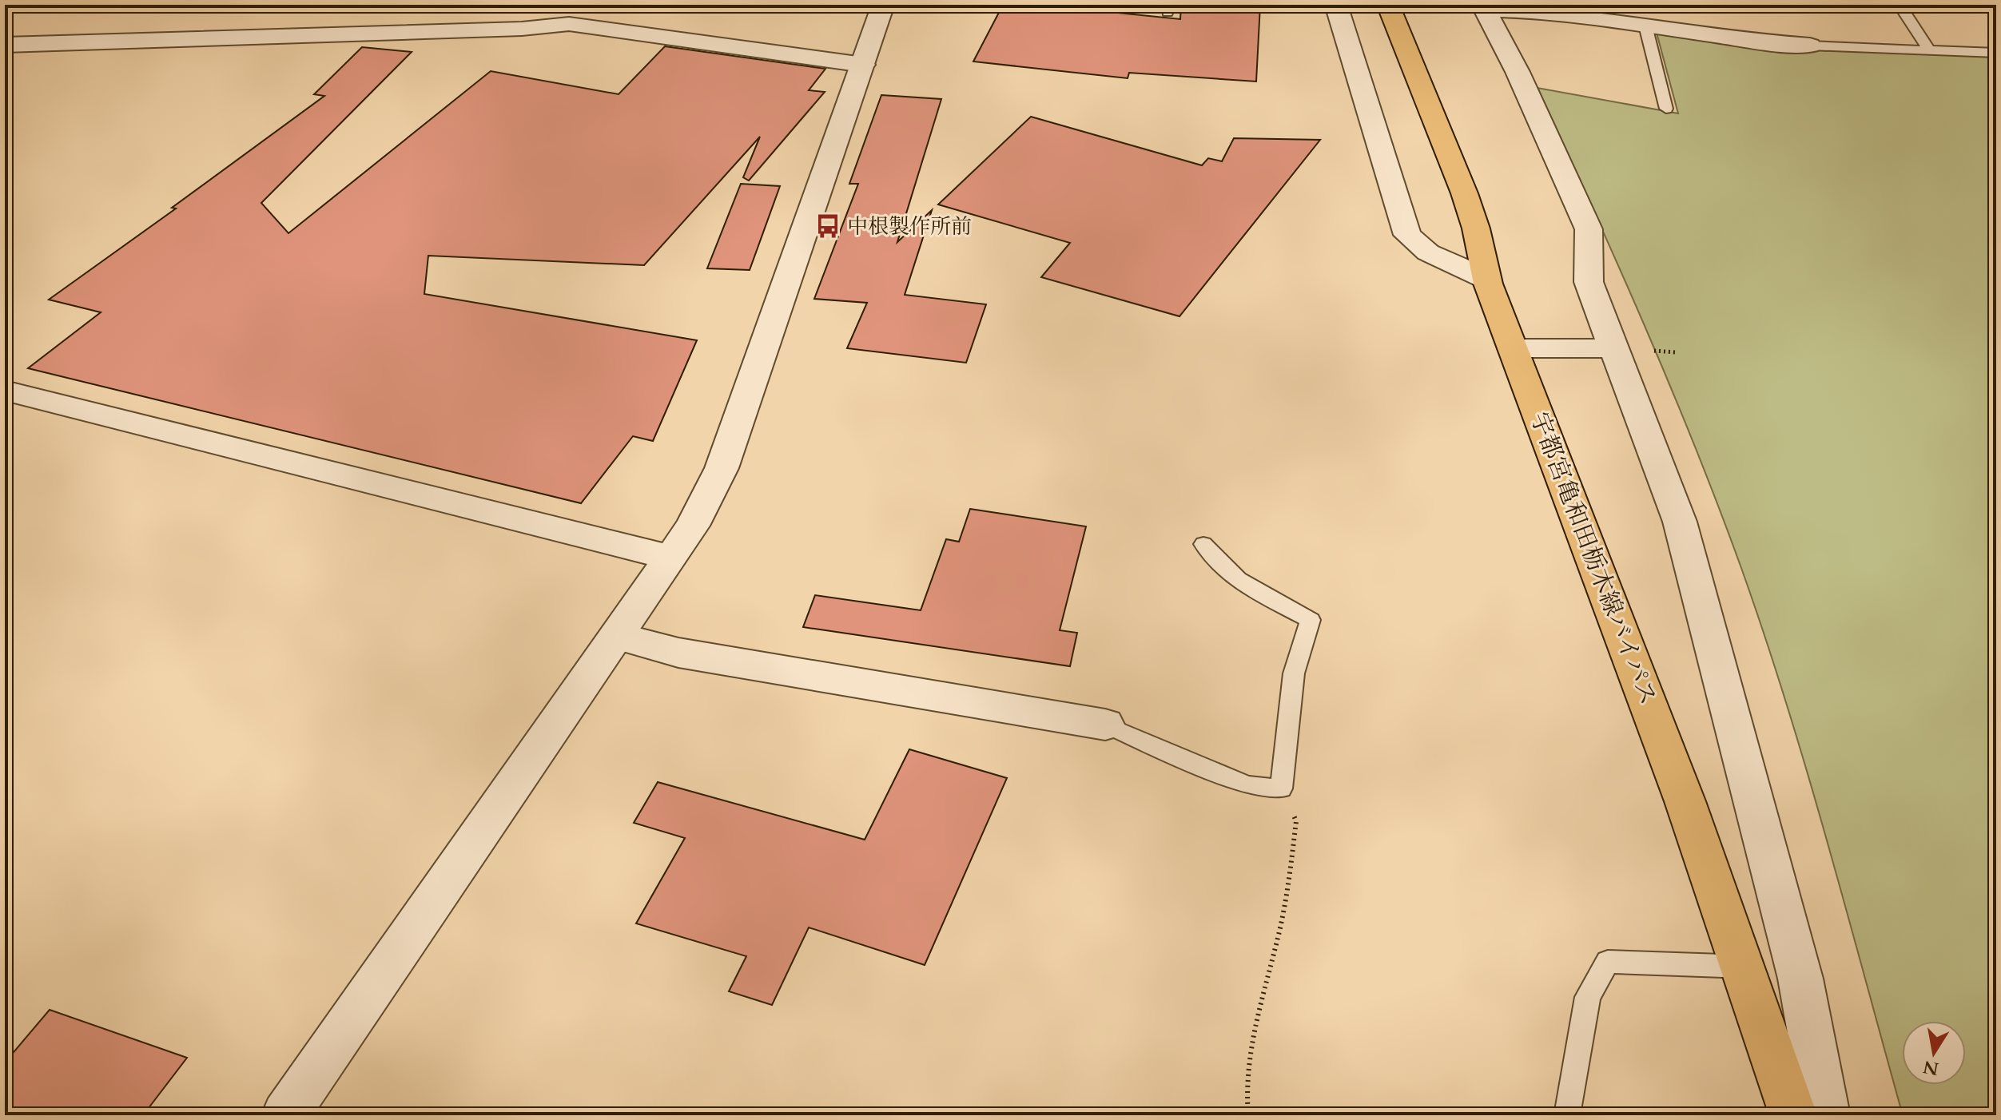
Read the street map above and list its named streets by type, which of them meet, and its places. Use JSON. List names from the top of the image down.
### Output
{
  "streets": {
    "main road": ["宇都宮亀和田栃木線バイパス"]
  },
  "places": {
    "bus stop": ["中根製作所前"]
  },
  "north": "bottom"
}
